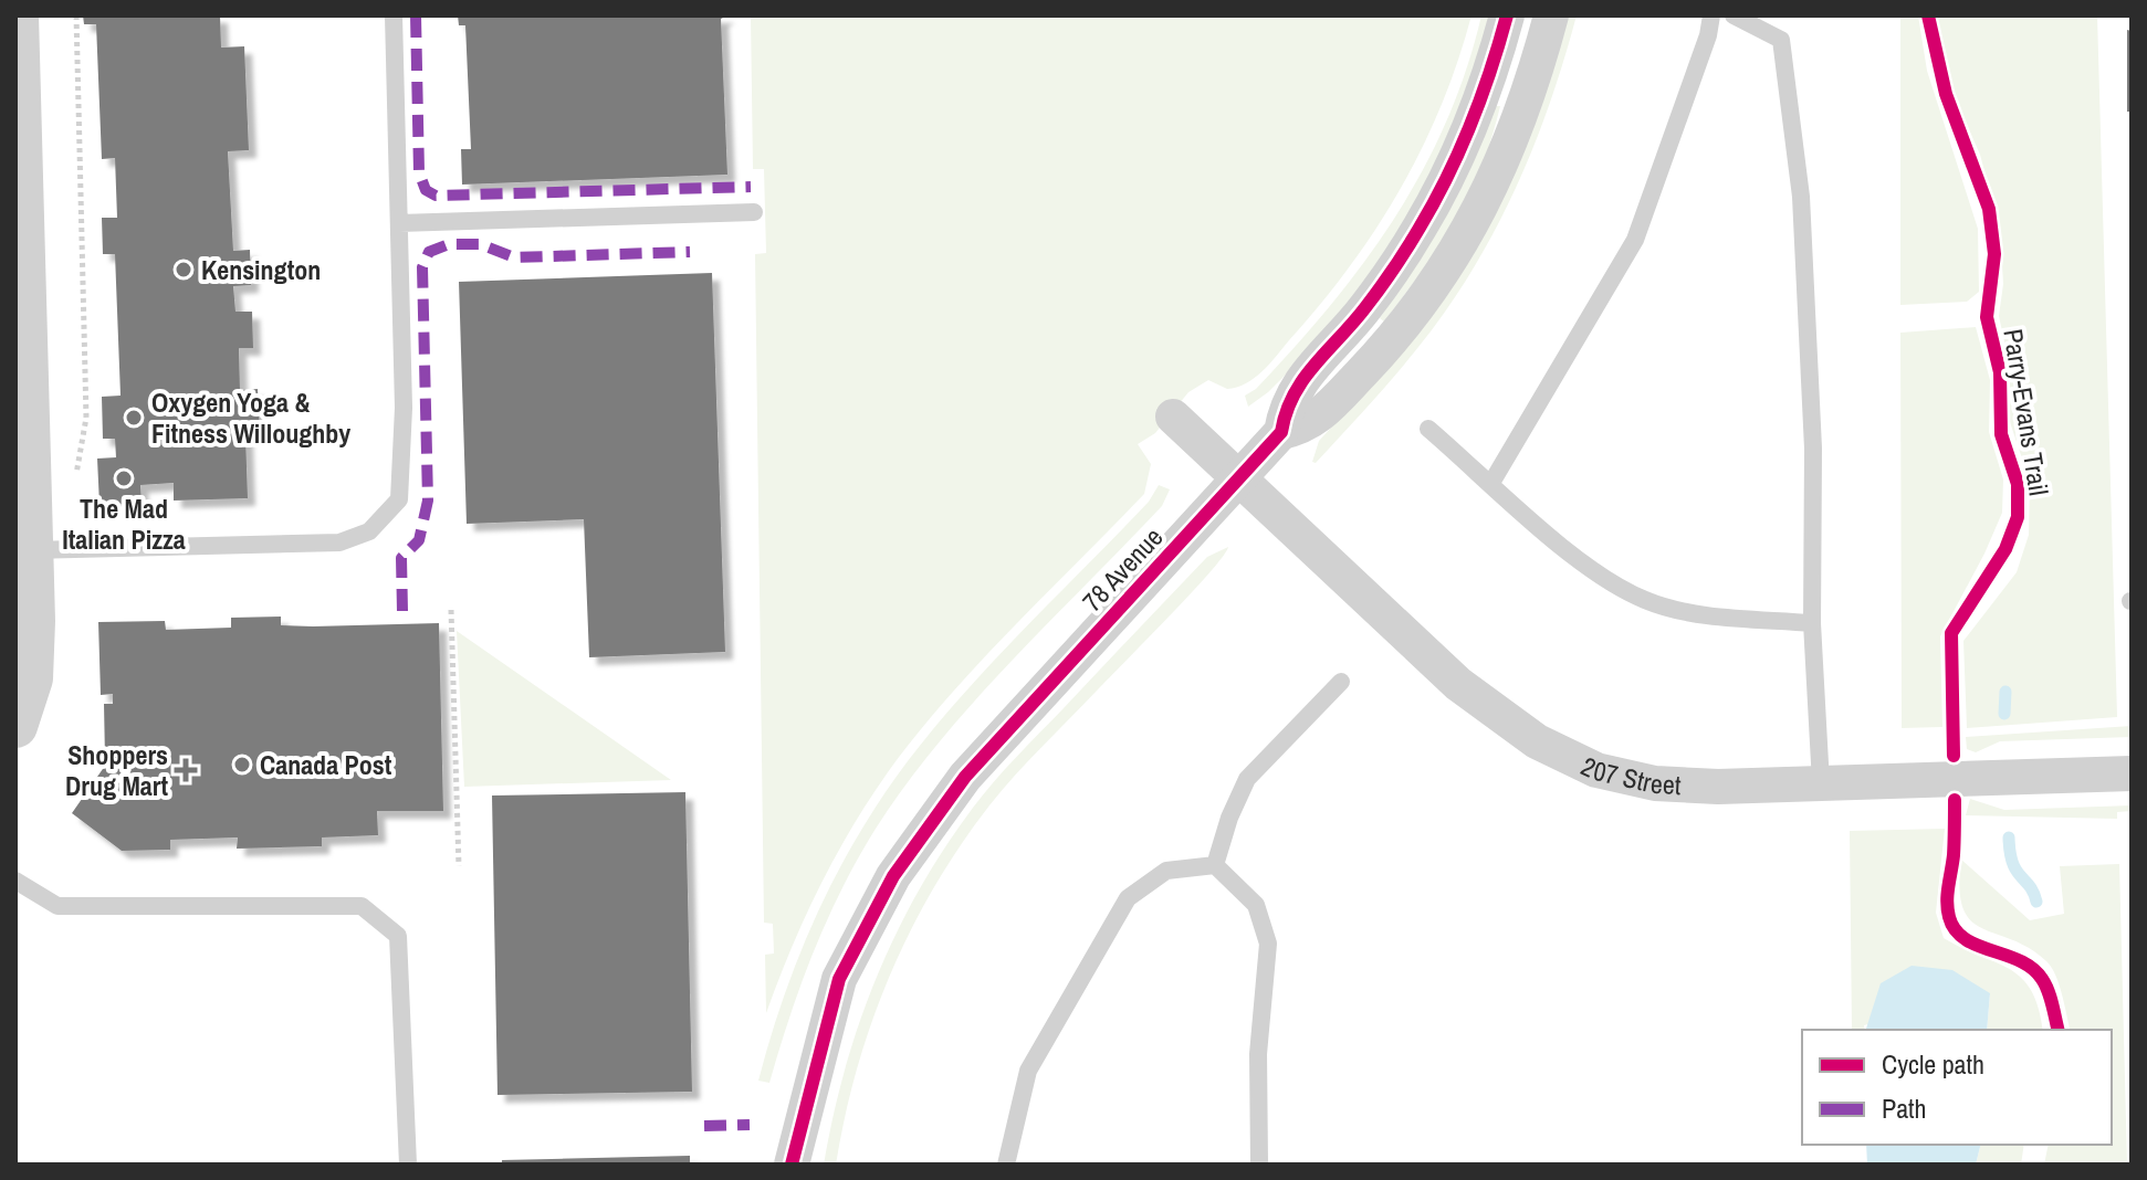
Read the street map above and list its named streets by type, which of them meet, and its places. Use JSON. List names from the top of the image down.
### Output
{
  "streets": {
    "street": ["78 Avenue", "207 Street"],
    "cycle path": ["Parry-Evans Trail"]
  },
  "crossings": [
    ["78 Avenue", "207 Street"]
  ],
  "places": {
    "other": [
      "Kensington",
      "Oxygen Yoga & Fitness Willoughby",
      "The Mad Italian Pizza",
      "Canada Post"
    ],
    "health": ["Shoppers Drug Mart"]
  },
  "legend": ["Cycle path", "Path"]
}
